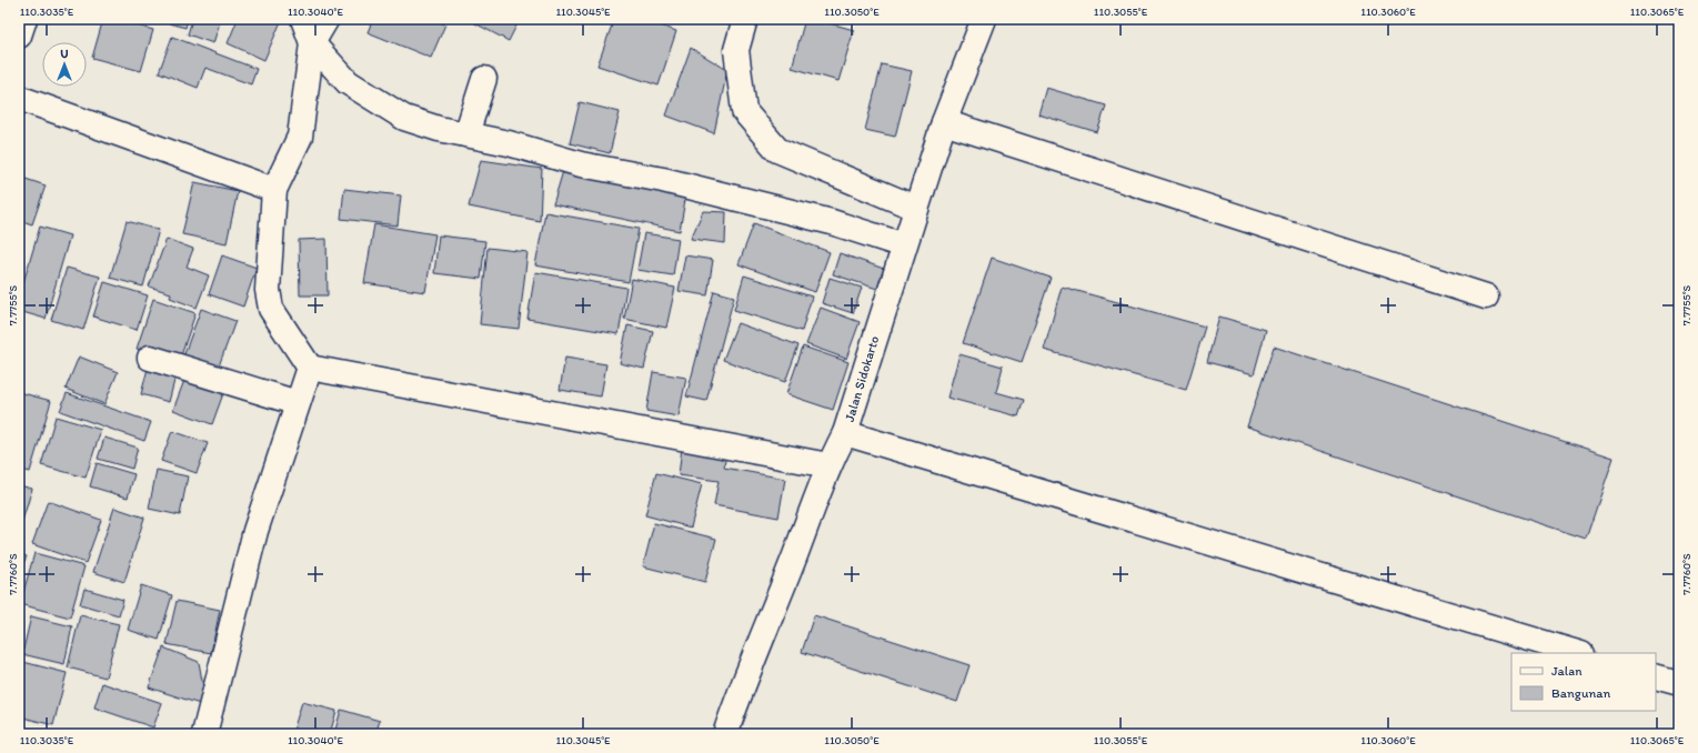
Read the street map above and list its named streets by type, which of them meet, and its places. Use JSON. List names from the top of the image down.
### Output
{
  "streets": {
    "street": ["Jalan Sidokarto"]
  },
  "legend": ["Jalan", "Bangunan"],
  "north": "top",
  "coordinates": [
    "110.3035°E",
    "110.3040°E",
    "110.3045°E",
    "110.3050°E",
    "110.3055°E",
    "110.3060°E",
    "110.3065°E",
    "7.7755°S",
    "7.7760°S"
  ]
}
